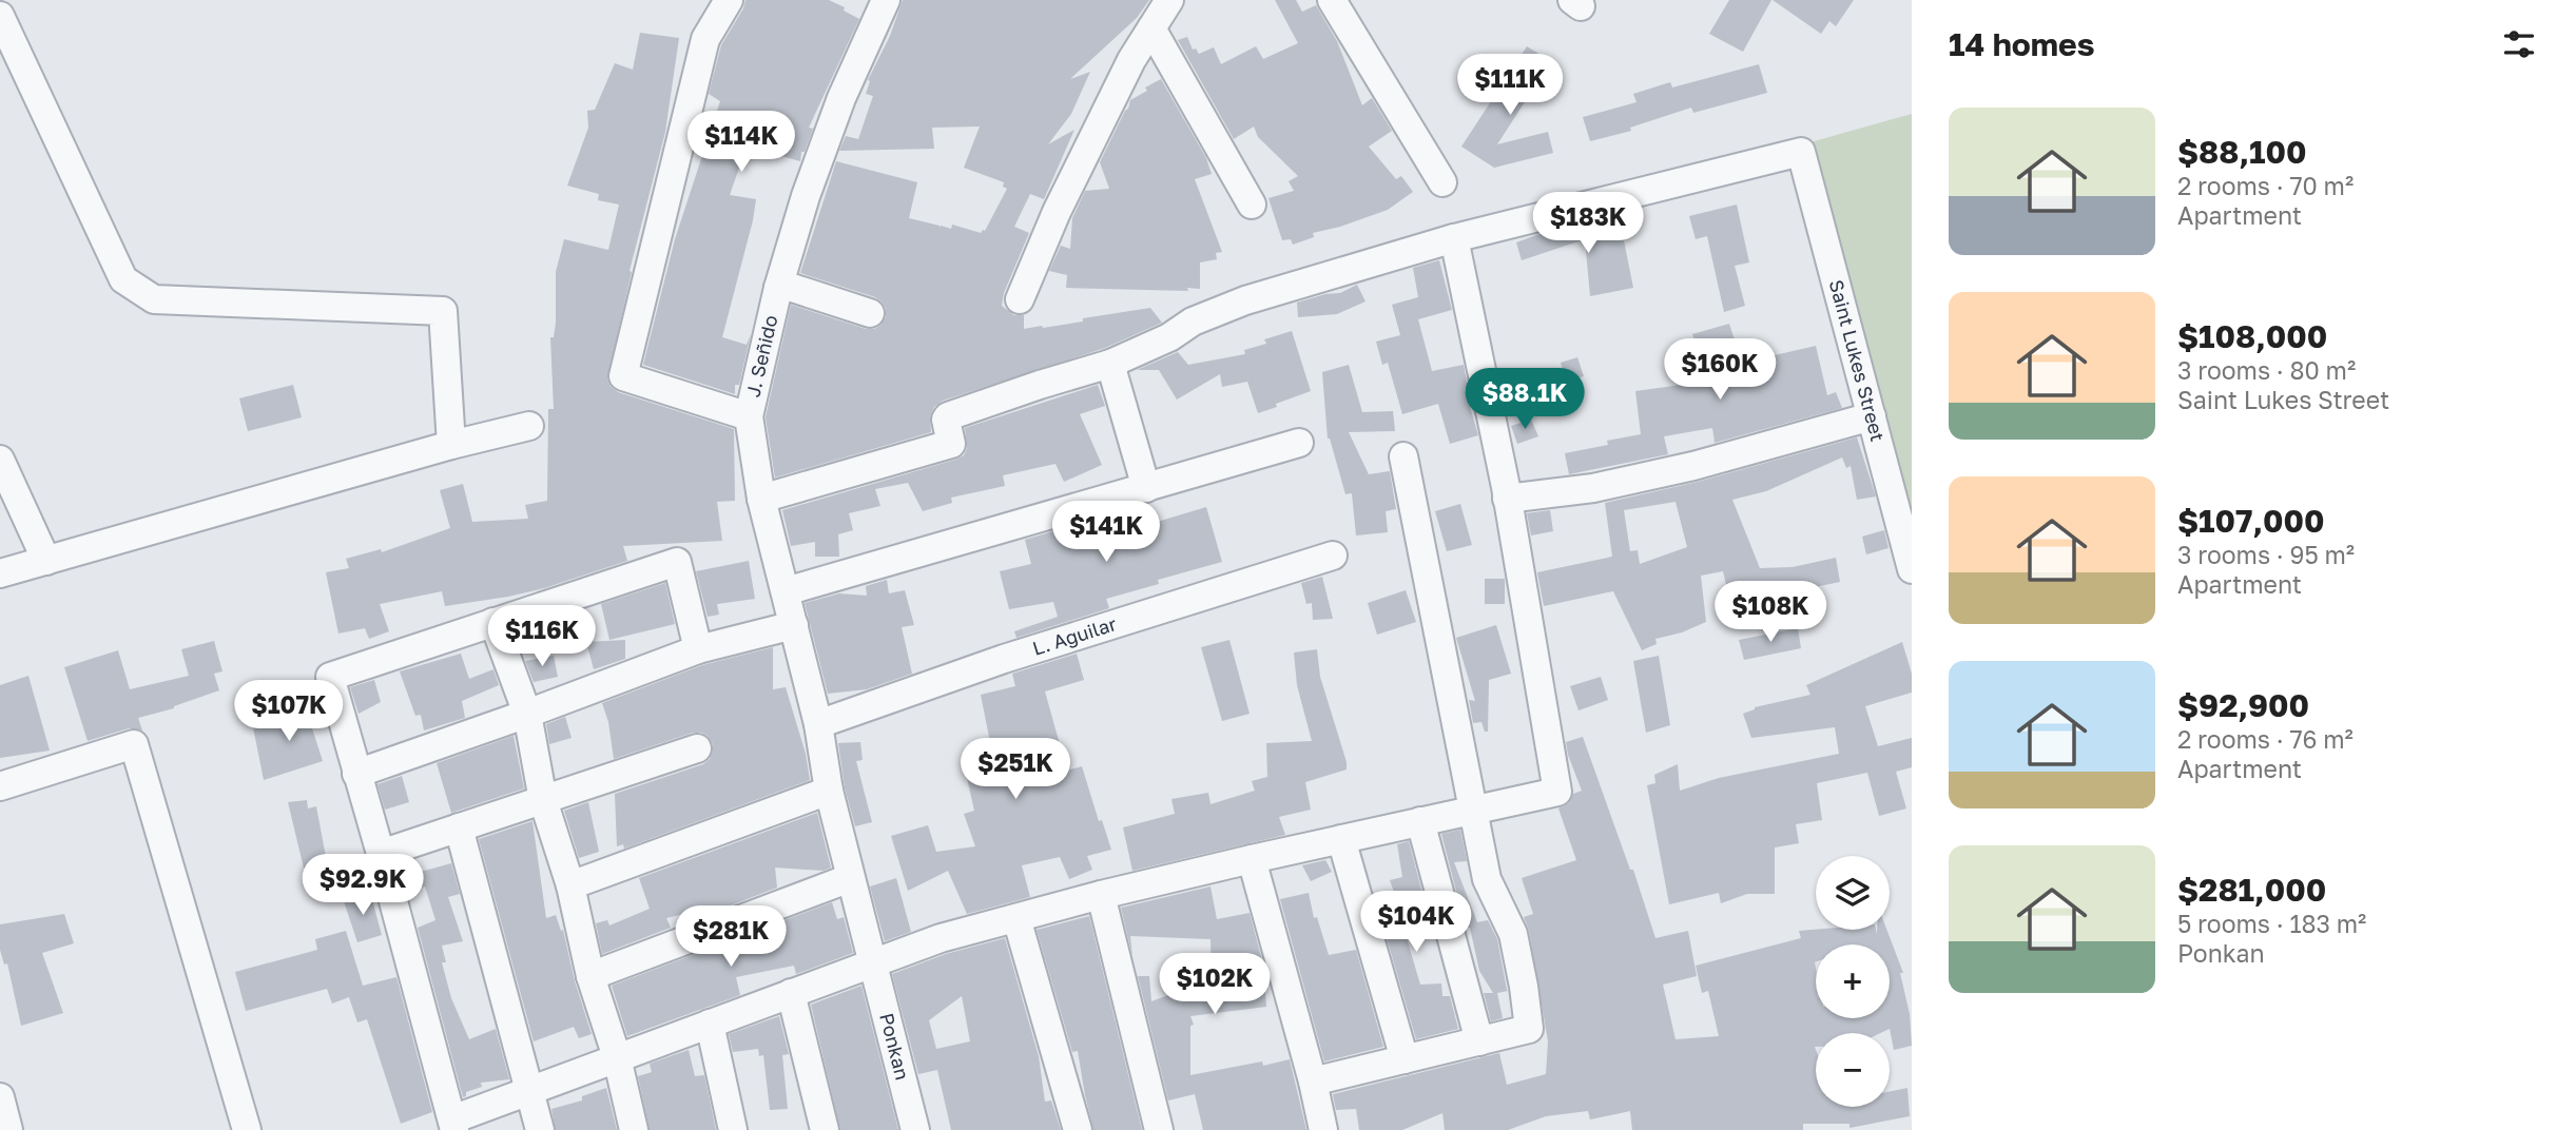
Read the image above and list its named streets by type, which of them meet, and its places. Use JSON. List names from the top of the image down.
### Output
{
  "streets": {
    "street": [
      "J. Señido",
      "Saint Lukes Street",
      "L. Aguilar",
      "Ponkan"
    ]
  },
  "crossings": [
    ["J. Señido", "L. Aguilar"],
    ["J. Señido", "Ponkan"]
  ],
  "page": {
    "heading": "14 homes",
    "price": [
      "$111K",
      "$114K",
      "$183K",
      "$160K",
      "$88.1K",
      "$141K",
      "$108K",
      "$116K",
      "$107K",
      "$251K",
      "$92.9K",
      "$104K",
      "$281K",
      "$102K"
    ],
    "list": [
      {
        "name": "$88,100",
        "note": "2 rooms · 70 m² · Apartment"
      },
      {
        "name": "$108,000",
        "note": "3 rooms · 80 m² · Saint Lukes Street"
      },
      {
        "name": "$107,000",
        "note": "3 rooms · 95 m² · Apartment"
      },
      {
        "name": "$92,900",
        "note": "2 rooms · 76 m² · Apartment"
      },
      {
        "name": "$281,000",
        "note": "5 rooms · 183 m² · Ponkan"
      }
    ],
    "map_buttons": ["+", "−"]
  }
}
